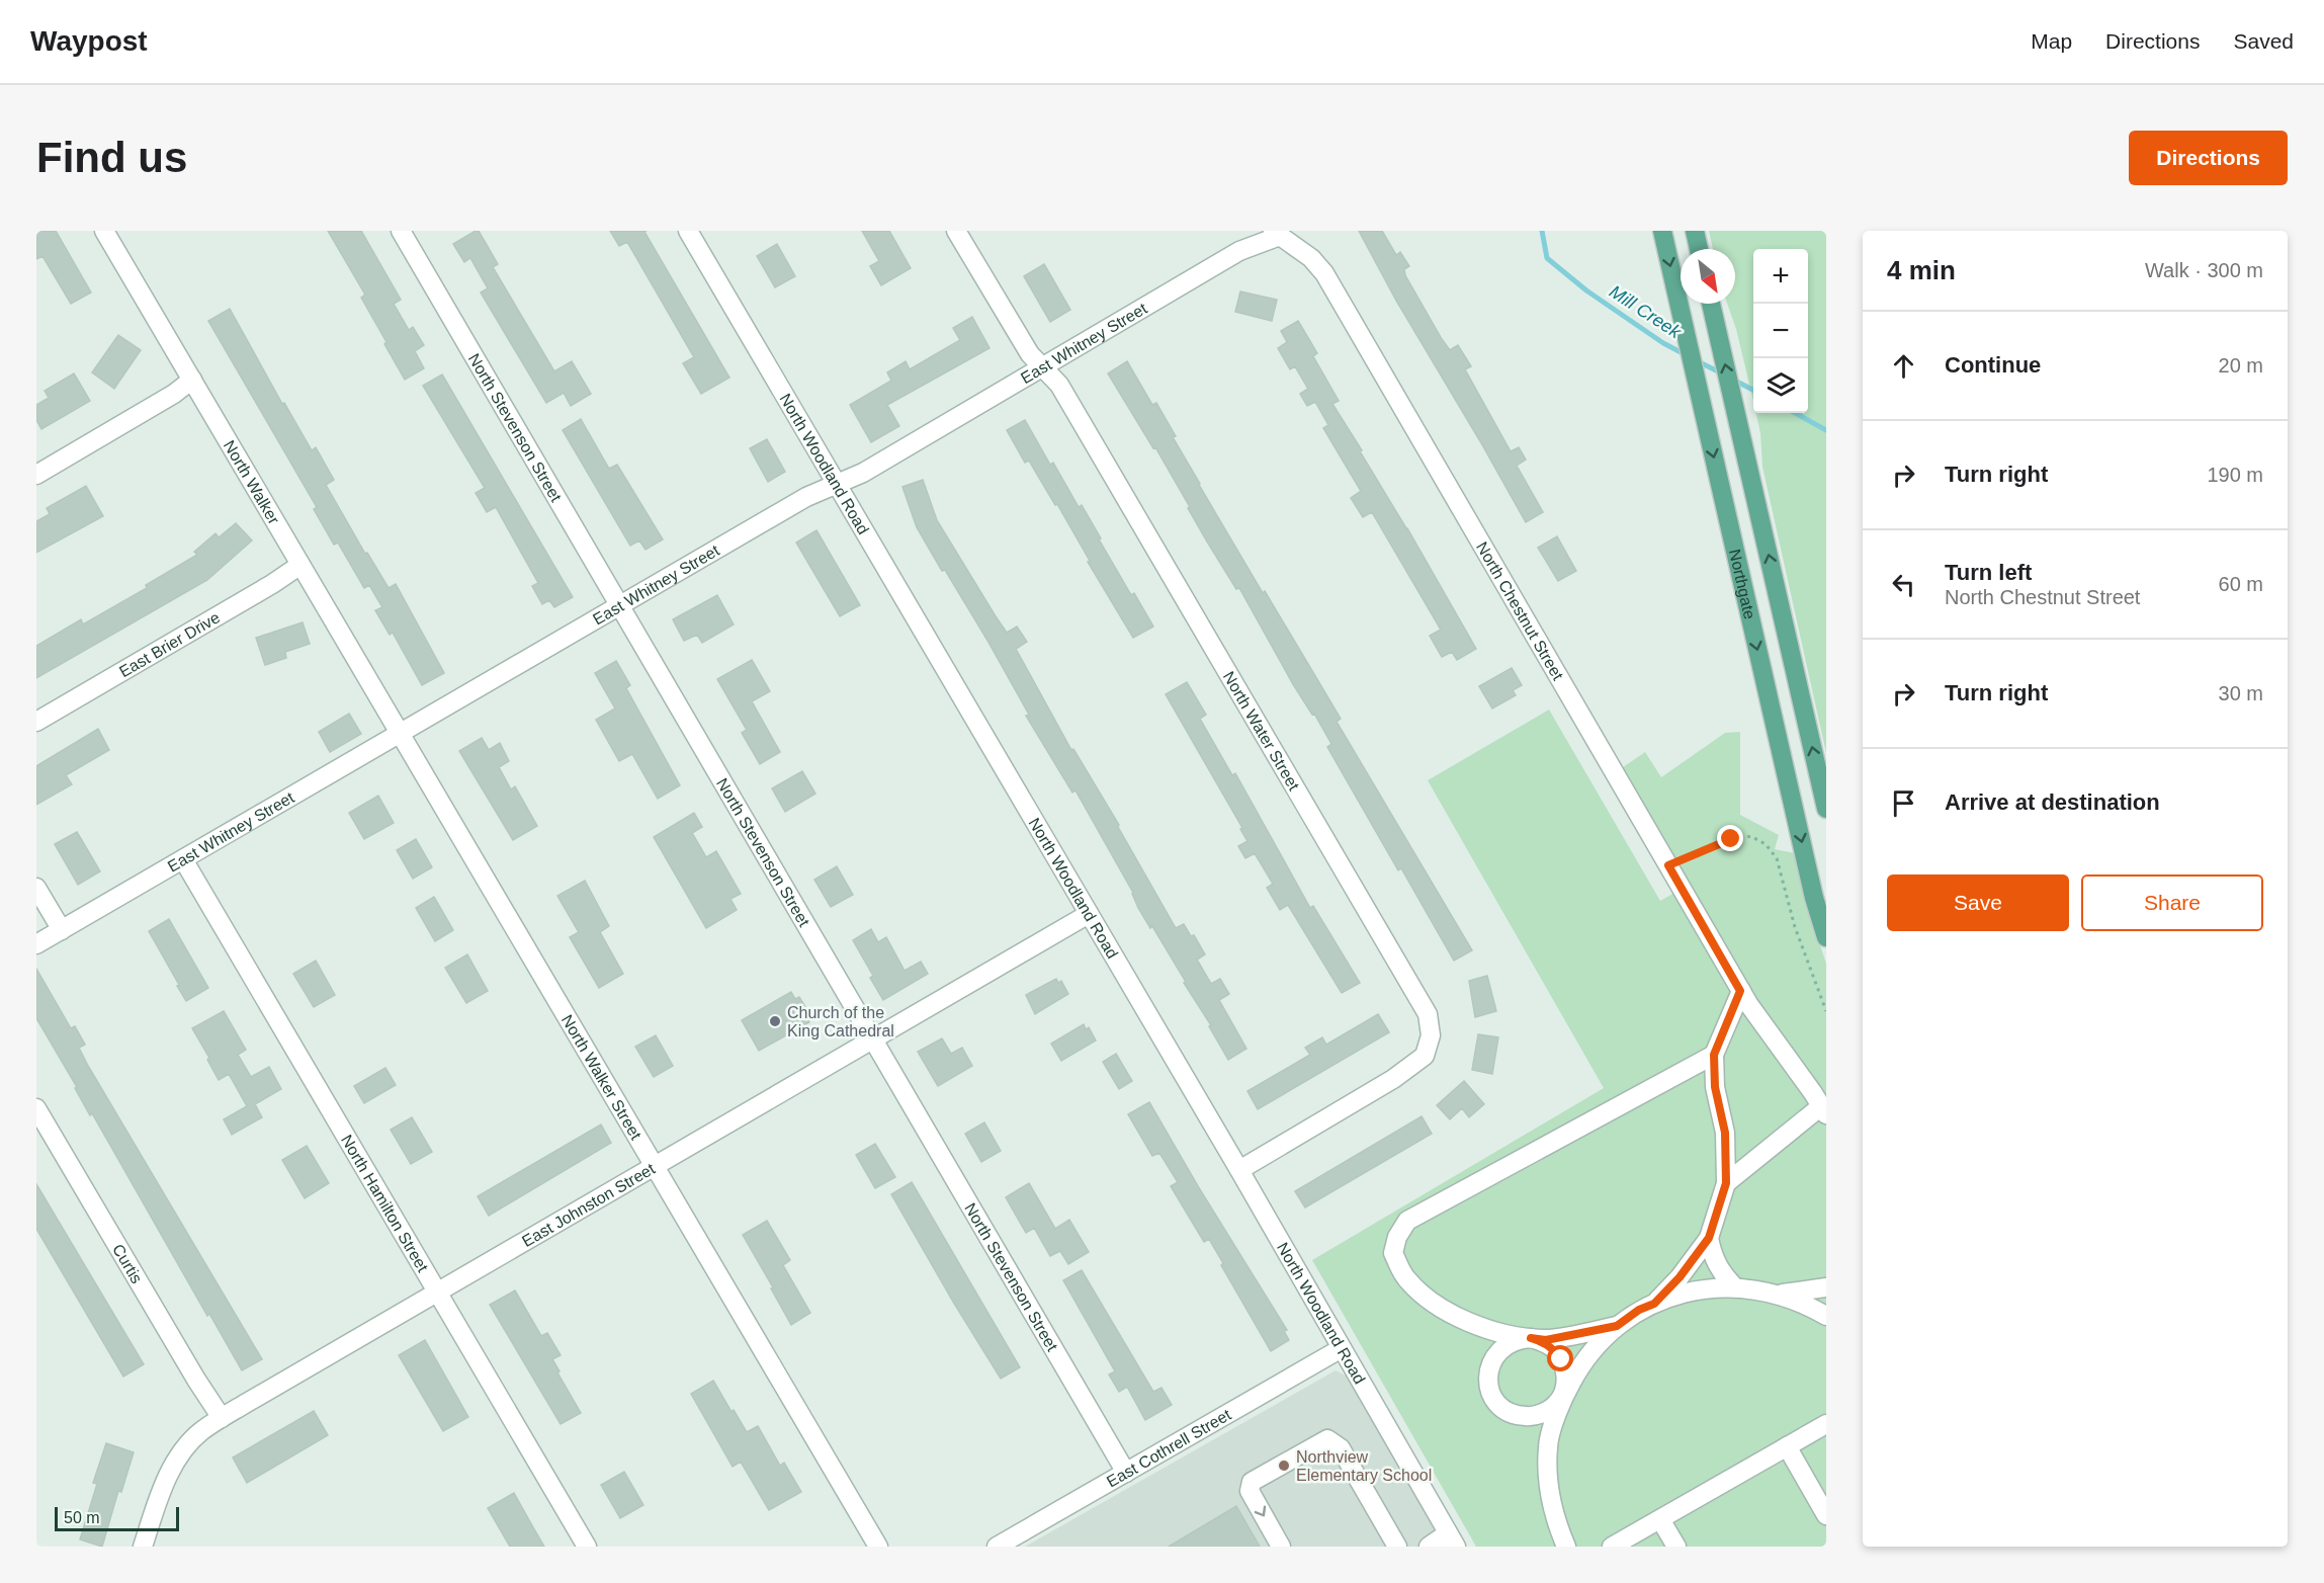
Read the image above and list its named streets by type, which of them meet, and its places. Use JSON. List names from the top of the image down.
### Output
{
  "streets": {
    "main road": ["Northgate"],
    "street": [
      "East Whitney Street",
      "North Stevenson Street",
      "North Woodland Road",
      "North Walker",
      "North Chestnut Street",
      "East Brier Drive",
      "North Water Street",
      "North Walker Street",
      "North Hamilton Street",
      "East Johnston Street",
      "Curtis",
      "East Cothrell Street"
    ]
  },
  "crossings": [
    ["East Whitney Street", "North Stevenson Street"],
    ["East Whitney Street", "North Woodland Road"],
    ["East Whitney Street", "North Walker"],
    ["East Whitney Street", "North Chestnut Street"],
    ["East Whitney Street", "North Water Street"],
    ["East Whitney Street", "North Walker Street"],
    ["East Whitney Street", "North Hamilton Street"],
    ["North Stevenson Street", "East Johnston Street"],
    ["North Stevenson Street", "East Cothrell Street"],
    ["North Woodland Road", "North Water Street"],
    ["North Woodland Road", "East Johnston Street"],
    ["North Woodland Road", "East Cothrell Street"],
    ["North Walker", "East Brier Drive"],
    ["North Walker", "North Walker Street"],
    ["North Walker Street", "East Johnston Street"],
    ["North Hamilton Street", "East Johnston Street"],
    ["East Johnston Street", "Curtis"]
  ],
  "water": ["Mill Creek"],
  "places": ["Church of the King Cathedral", "Northview Elementary School"],
  "scale_bar": "50 m",
  "north": "bottom right",
  "page": {
    "header": "Waypost",
    "nav": ["Map", "Directions", "Saved"],
    "buttons": [
      "Directions",
      ["Save", "Share"]
    ],
    "title": "Find us",
    "heading": ["4 min", "Walk · 300 m"],
    "map_buttons": ["+", "−"],
    "list": [
      ["Continue", "20 m"],
      ["Turn right", "190 m"],
      ["Turn left", "North Chestnut Street", "60 m"],
      ["Turn right", "30 m"],
      "Arrive at destination"
    ],
    "scale": "50 m"
  }
}
